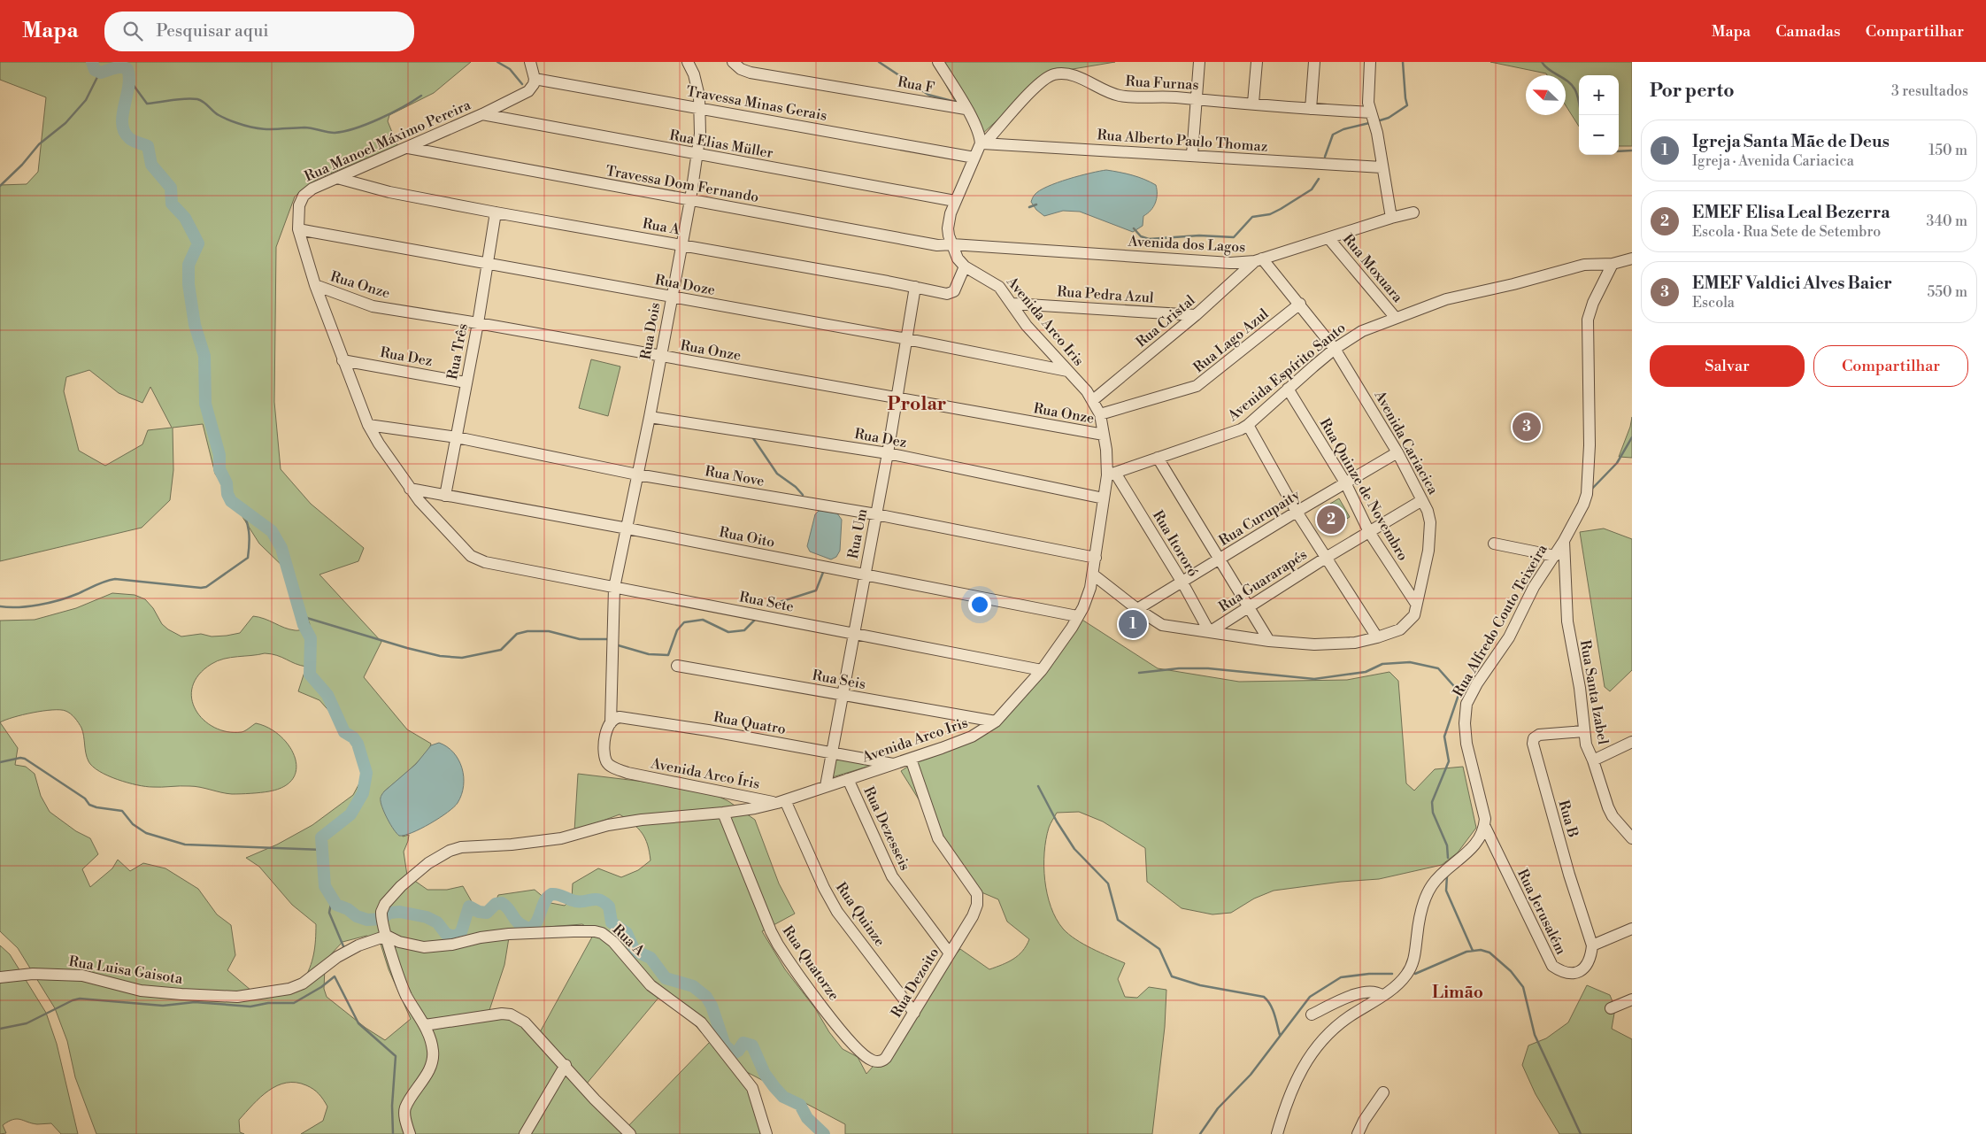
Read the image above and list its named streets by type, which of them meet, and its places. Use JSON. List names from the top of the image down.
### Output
{
  "streets": {
    "street": [
      "Rua Furnas",
      "Rua F",
      "Travessa Minas Gerais",
      "Rua Manoel Máximo Pereira",
      "Rua Alberto Paulo Thomaz",
      "Rua Elias Müller",
      "Travessa Dom Fernando",
      "Rua A",
      "Avenida dos Lagos",
      "Rua Moxuara",
      "Rua Onze",
      "Rua Doze",
      "Rua Pedra Azul",
      "Avenida Arco Iris",
      "Rua Cristal",
      "Rua Dois",
      "Rua Lago Azul",
      "Rua Três",
      "Rua Dez",
      "Avenida Espírito Santo",
      "Avenida Cariacica",
      "Rua Nove",
      "Rua Quinze de Novembro",
      "Rua Curupaity",
      "Rua Um",
      "Rua Oito",
      "Rua Itororó",
      "Rua Guararapés",
      "Rua Sete",
      "Rua Alfredo Couto Teixeira",
      "Rua Seis",
      "Rua Santa Izabel",
      "Rua Quatro",
      "Avenida Arco Íris",
      "Rua B",
      "Rua Dezesseis",
      "Rua Jerusalém",
      "Rua Quinze",
      "Rua Quatorze",
      "Rua Luisa Gaisota",
      "Rua Dezoito"
    ]
  },
  "crossings": [
    ["Rua Furnas", "Travessa Minas Gerais"],
    ["Rua Furnas", "Rua Alberto Paulo Thomaz"],
    ["Rua Furnas", "Rua Elias Müller"],
    ["Rua Furnas", "Travessa Dom Fernando"],
    ["Rua Furnas", "Avenida dos Lagos"],
    ["Travessa Minas Gerais", "Rua Manoel Máximo Pereira"],
    ["Travessa Minas Gerais", "Rua Dois"],
    ["Rua Manoel Máximo Pereira", "Rua Elias Müller"],
    ["Rua Manoel Máximo Pereira", "Travessa Dom Fernando"],
    ["Rua Manoel Máximo Pereira", "Rua A"],
    ["Rua Manoel Máximo Pereira", "Rua Onze"],
    ["Rua Manoel Máximo Pereira", "Rua Doze"],
    ["Rua Manoel Máximo Pereira", "Rua Dez"],
    ["Rua Manoel Máximo Pereira", "Rua Nove"],
    ["Rua Manoel Máximo Pereira", "Rua Oito"],
    ["Rua Manoel Máximo Pereira", "Rua Sete"],
    ["Rua Elias Müller", "Rua Dois"],
    ["Travessa Dom Fernando", "Avenida dos Lagos"],
    ["Travessa Dom Fernando", "Rua Dois"],
    ["Rua A", "Avenida Arco Iris"],
    ["Rua A", "Rua Dois"],
    ["Rua A", "Rua Três"],
    ["Rua A", "Rua Um"],
    ["Rua A", "Rua Luisa Gaisota"],
    ["Avenida dos Lagos", "Rua Moxuara"],
    ["Avenida dos Lagos", "Rua Cristal"],
    ["Avenida dos Lagos", "Avenida Cariacica"],
    ["Rua Moxuara", "Avenida Espírito Santo"],
    ["Rua Onze", "Avenida Arco Iris"],
    ["Rua Onze", "Rua Dois"],
    ["Rua Onze", "Rua Três"],
    ["Rua Onze", "Rua Um"],
    ["Rua Doze", "Avenida Arco Iris"],
    ["Rua Doze", "Rua Dois"],
    ["Rua Doze", "Rua Três"],
    ["Rua Doze", "Rua Um"],
    ["Rua Pedra Azul", "Avenida Arco Iris"],
    ["Rua Pedra Azul", "Rua Cristal"],
    ["Avenida Arco Iris", "Rua Cristal"],
    ["Avenida Arco Iris", "Rua Lago Azul"],
    ["Avenida Arco Iris", "Rua Dez"],
    ["Avenida Arco Iris", "Avenida Espírito Santo"],
    ["Avenida Arco Iris", "Avenida Cariacica"],
    ["Avenida Arco Iris", "Rua Nove"],
    ["Avenida Arco Iris", "Rua Um"],
    ["Avenida Arco Iris", "Rua Oito"],
    ["Avenida Arco Iris", "Rua Itororó"],
    ["Avenida Arco Iris", "Rua Sete"],
    ["Avenida Arco Iris", "Rua Seis"],
    ["Avenida Arco Iris", "Rua Quatro"],
    ["Avenida Arco Iris", "Avenida Arco Íris"],
    ["Avenida Arco Iris", "Rua Dezesseis"],
    ["Avenida Arco Iris", "Rua Quinze"],
    ["Avenida Arco Iris", "Rua Quatorze"],
    ["Avenida Arco Iris", "Rua Luisa Gaisota"],
    ["Avenida Arco Iris", "Rua Dezoito"],
    ["Rua Cristal", "Avenida Cariacica"],
    ["Rua Dois", "Rua Dez"],
    ["Rua Dois", "Rua Nove"],
    ["Rua Dois", "Rua Oito"],
    ["Rua Dois", "Rua Sete"],
    ["Rua Dois", "Rua Quatro"],
    ["Rua Dois", "Avenida Arco Íris"],
    ["Rua Lago Azul", "Avenida Cariacica"],
    ["Rua Três", "Rua Dez"],
    ["Rua Três", "Rua Nove"],
    ["Rua Três", "Rua Oito"],
    ["Rua Dez", "Rua Um"],
    ["Avenida Espírito Santo", "Avenida Cariacica"],
    ["Avenida Espírito Santo", "Rua Quinze de Novembro"],
    ["Avenida Espírito Santo", "Rua Itororó"],
    ["Avenida Espírito Santo", "Rua Alfredo Couto Teixeira"],
    ["Avenida Cariacica", "Rua Quinze de Novembro"],
    ["Avenida Cariacica", "Rua Curupaity"],
    ["Avenida Cariacica", "Rua Itororó"],
    ["Avenida Cariacica", "Rua Guararapés"],
    ["Rua Nove", "Rua Um"],
    ["Rua Quinze de Novembro", "Rua Curupaity"],
    ["Rua Quinze de Novembro", "Rua Guararapés"],
    ["Rua Curupaity", "Rua Itororó"],
    ["Rua Um", "Rua Oito"],
    ["Rua Um", "Rua Sete"],
    ["Rua Um", "Rua Seis"],
    ["Rua Um", "Rua Quatro"],
    ["Rua Itororó", "Rua Guararapés"],
    ["Rua Alfredo Couto Teixeira", "Rua Santa Izabel"],
    ["Rua Alfredo Couto Teixeira", "Rua Jerusalém"],
    ["Rua Santa Izabel", "Rua B"],
    ["Rua Quatro", "Avenida Arco Íris"],
    ["Avenida Arco Íris", "Rua Quinze"],
    ["Rua B", "Rua Jerusalém"],
    ["Rua Dezesseis", "Rua Dezoito"],
    ["Rua Quinze", "Rua Dezoito"],
    ["Rua Quatorze", "Rua Dezoito"]
  ],
  "districts": ["Prolar", "Limão"],
  "north": "top left",
  "page": {
    "header": "Mapa",
    "search": "Pesquisar aqui",
    "nav": ["Mapa", "Camadas", "Compartilhar"],
    "heading": ["Por perto", "3 resultados"],
    "map_buttons": ["+", "−"],
    "list": [
      {
        "mark": "1",
        "name": "Igreja Santa Mãe de Deus",
        "note": "Igreja · Avenida Cariacica",
        "value": "150 m"
      },
      {
        "mark": "2",
        "name": "EMEF Elisa Leal Bezerra",
        "note": "Escola · Rua Sete de Setembro",
        "value": "340 m"
      },
      {
        "mark": "3",
        "name": "EMEF Valdici Alves Baier",
        "note": "Escola",
        "value": "550 m"
      }
    ],
    "buttons": ["Salvar", "Compartilhar"],
    "pins": ["3", "2", "1"]
  }
}
